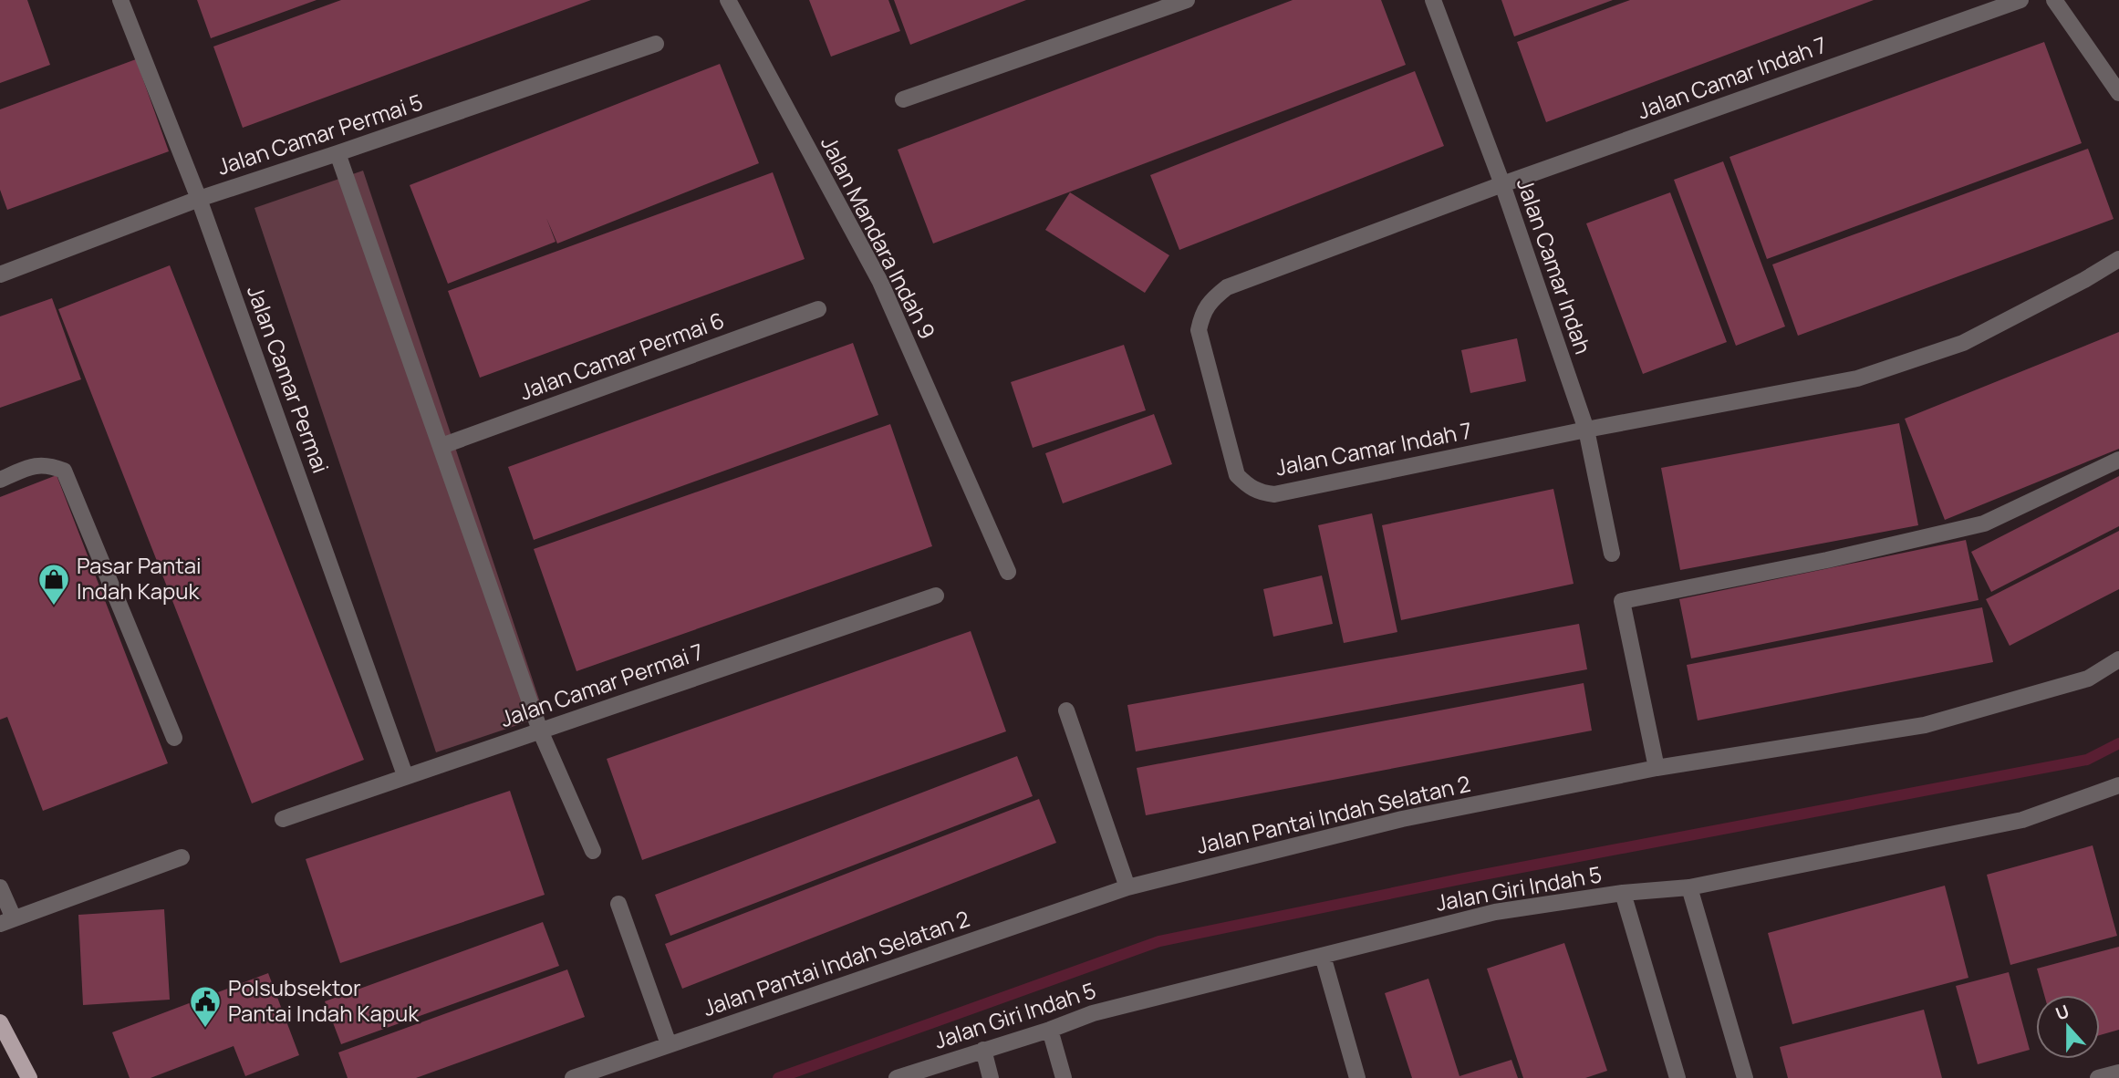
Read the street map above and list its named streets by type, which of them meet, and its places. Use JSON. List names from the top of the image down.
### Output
{
  "streets": {
    "street": [
      "Jalan Camar Indah 7",
      "Jalan Camar Permai 5",
      "Jalan Mandara Indah 9",
      "Jalan Camar Indah",
      "Jalan Camar Permai 6",
      "Jalan Camar Permai",
      "Jalan Camar Permai 7",
      "Jalan Pantai Indah Selatan 2",
      "Jalan Giri Indah 5"
    ]
  },
  "crossings": [
    ["Jalan Camar Indah 7", "Jalan Camar Indah"],
    ["Jalan Camar Permai 5", "Jalan Camar Permai"],
    ["Jalan Camar Permai", "Jalan Camar Permai 7"]
  ],
  "places": {
    "shop": ["Pasar Pantai Indah Kapuk"],
    "public building": ["Polsubsektor Pantai Indah Kapuk"]
  },
  "north": "top"
}
